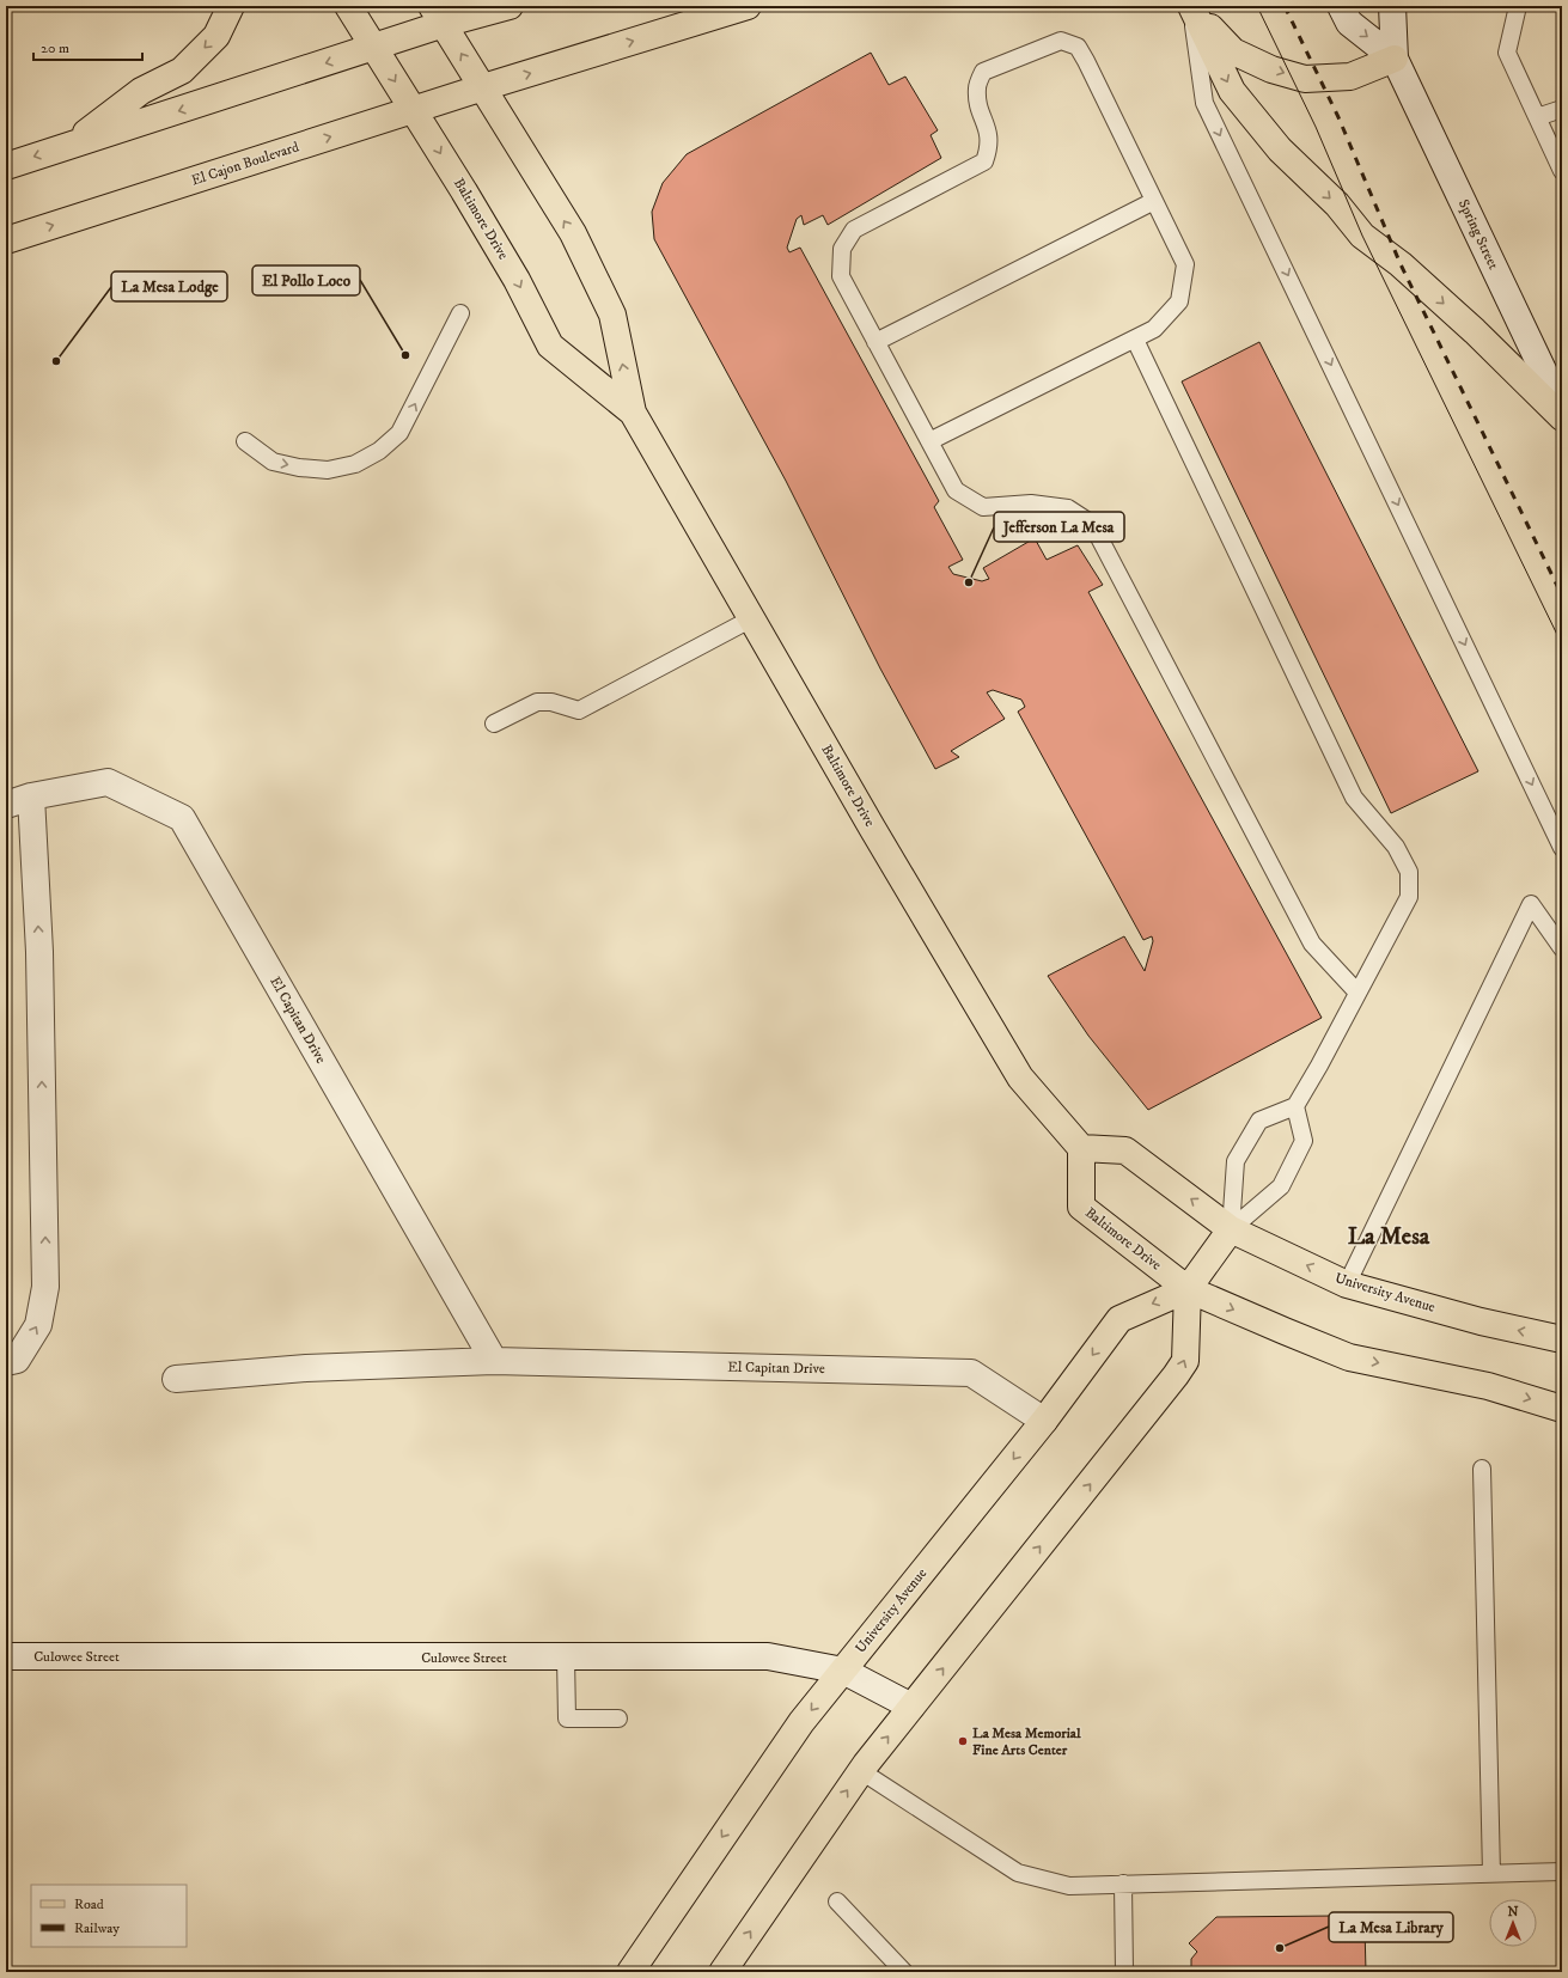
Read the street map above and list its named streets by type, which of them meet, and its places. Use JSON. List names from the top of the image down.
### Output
{
  "streets": {
    "main road": ["El Cajon Boulevard", "Baltimore Drive", "University Avenue"],
    "street": ["Spring Street", "El Capitan Drive", "Culowee Street"]
  },
  "crossings": [
    ["El Cajon Boulevard", "Baltimore Drive"],
    ["Baltimore Drive", "University Avenue"],
    ["El Capitan Drive", "University Avenue"],
    ["University Avenue", "Culowee Street"]
  ],
  "one_way": ["University Avenue"],
  "districts": ["La Mesa"],
  "places": [
    "El Pollo Loco",
    "La Mesa Lodge",
    "Jefferson La Mesa",
    "La Mesa Memorial Fine Arts Center",
    "La Mesa Library"
  ],
  "legend": ["Road", "Railway"],
  "scale_bar": "20 m",
  "north": "top"
}
